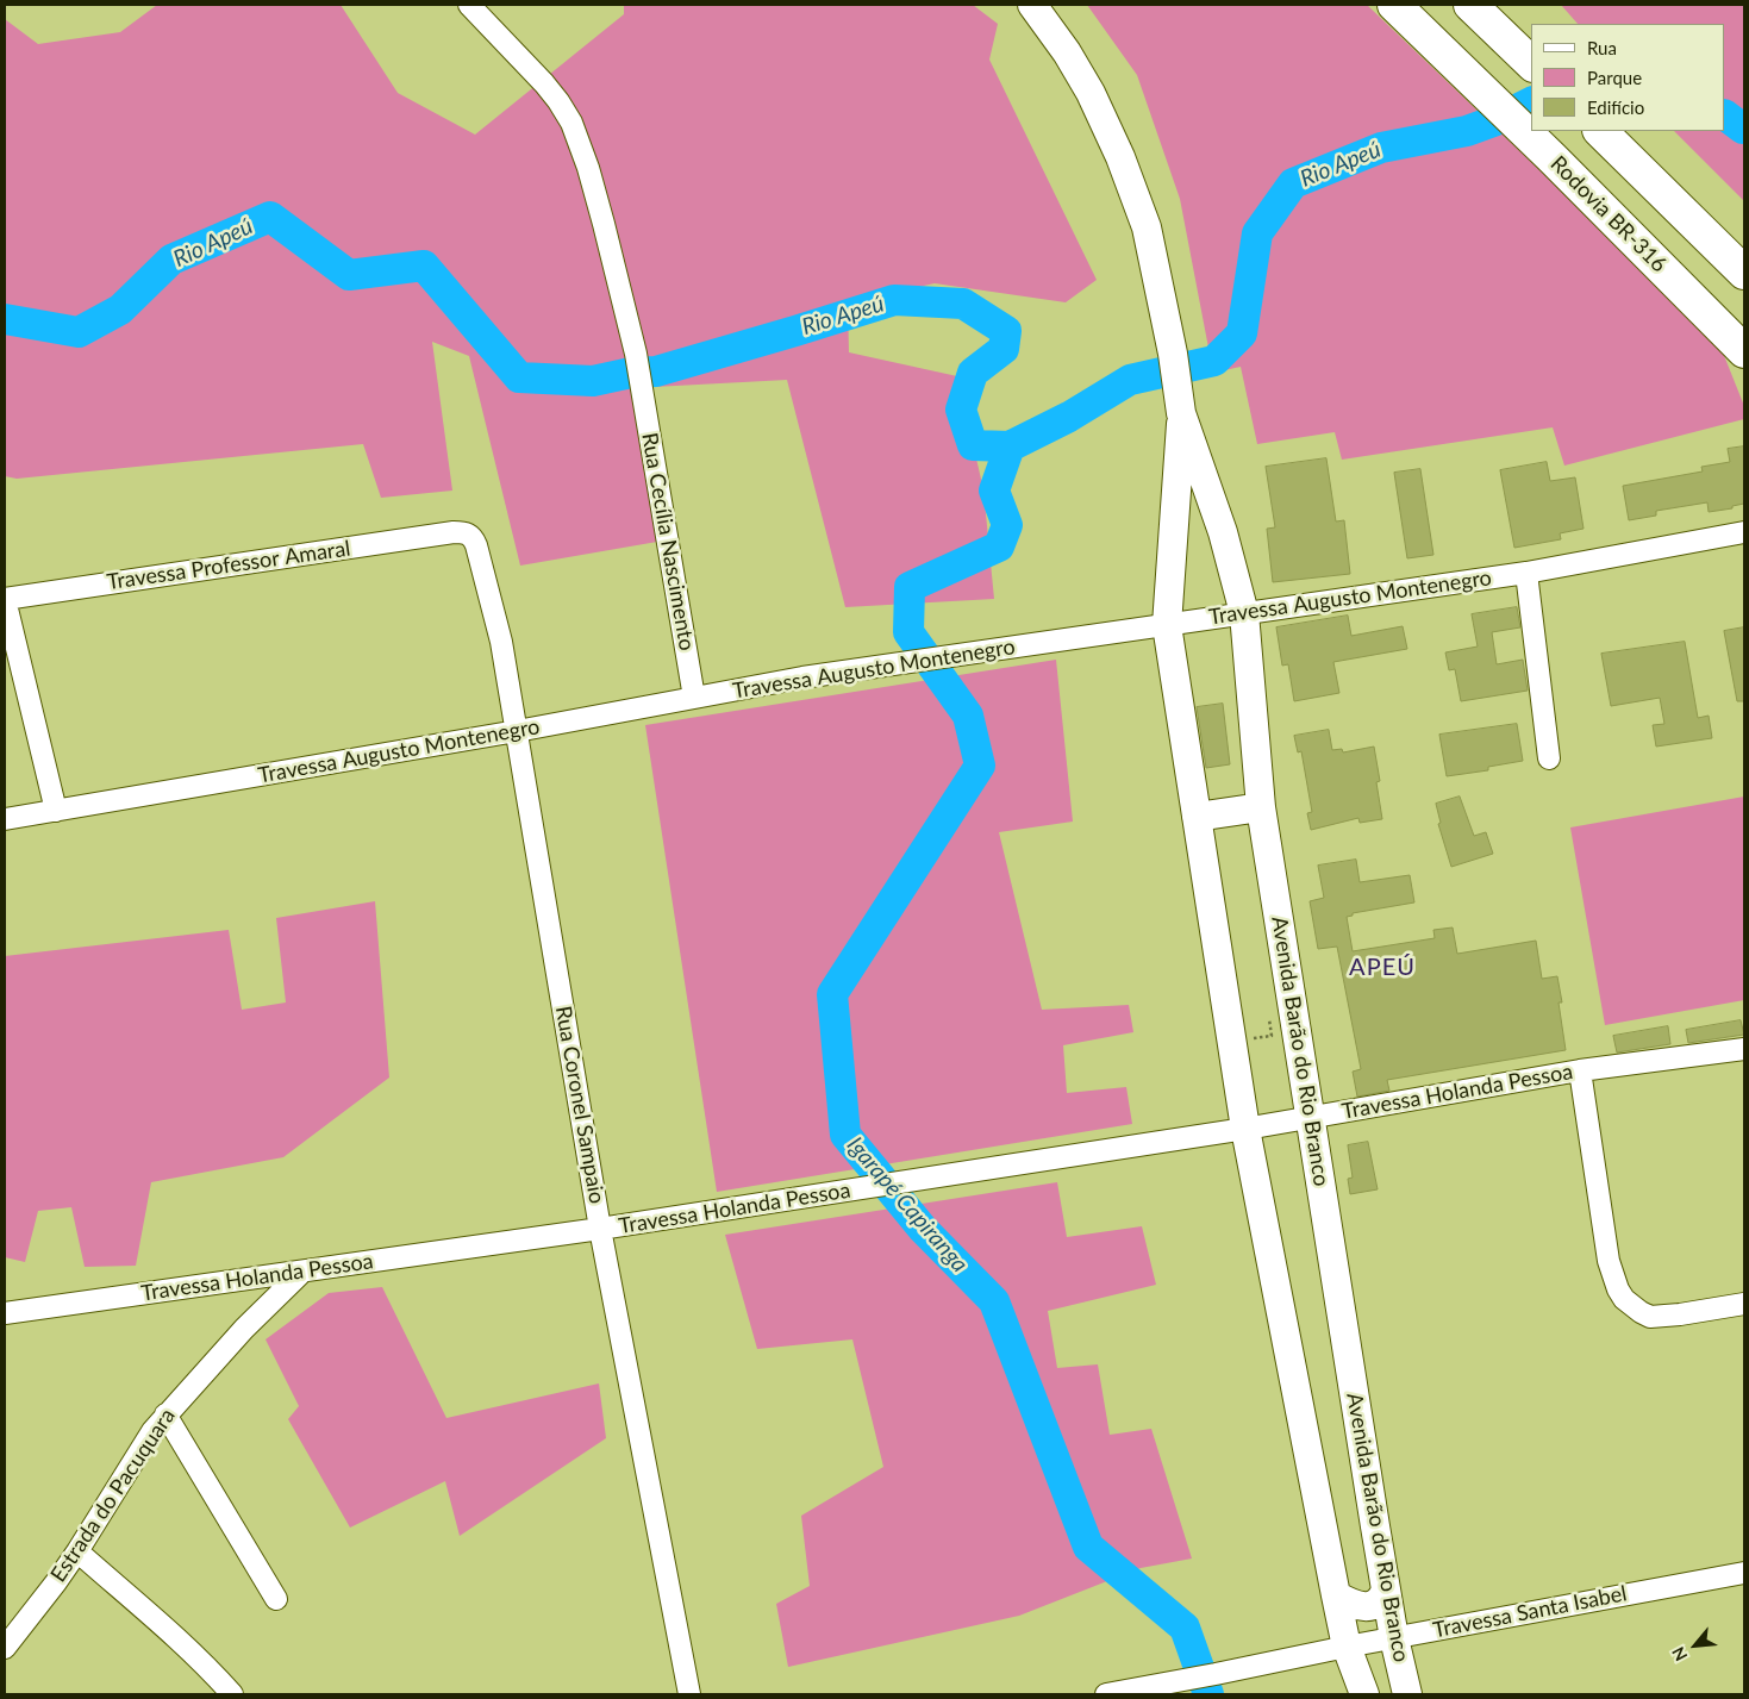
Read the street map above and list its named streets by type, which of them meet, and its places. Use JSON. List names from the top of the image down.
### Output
{
  "streets": {
    "highway": ["Rodovia BR-316"],
    "main road": ["Avenida Barão do Rio Branco"],
    "street": [
      "Rua Cecília Nascimento",
      "Travessa Professor Amaral",
      "Travessa Augusto Montenegro",
      "Travessa Holanda Pessoa",
      "Rua Coronel Sampaio",
      "Estrada do Pacuquara",
      "Travessa Santa Isabel"
    ]
  },
  "crossings": [
    ["Rua Cecília Nascimento", "Travessa Augusto Montenegro"],
    ["Travessa Professor Amaral", "Rua Coronel Sampaio"],
    ["Travessa Augusto Montenegro", "Avenida Barão do Rio Branco"],
    ["Travessa Augusto Montenegro", "Rua Coronel Sampaio"],
    ["Avenida Barão do Rio Branco", "Travessa Holanda Pessoa"],
    ["Avenida Barão do Rio Branco", "Travessa Santa Isabel"],
    ["Travessa Holanda Pessoa", "Rua Coronel Sampaio"],
    ["Travessa Holanda Pessoa", "Estrada do Pacuquara"]
  ],
  "districts": ["APEÚ"],
  "water": ["Rio Apeú", "Igarapé Capiranga"],
  "legend": ["Rua", "Parque", "Edifício"],
  "north": "bottom left"
}
